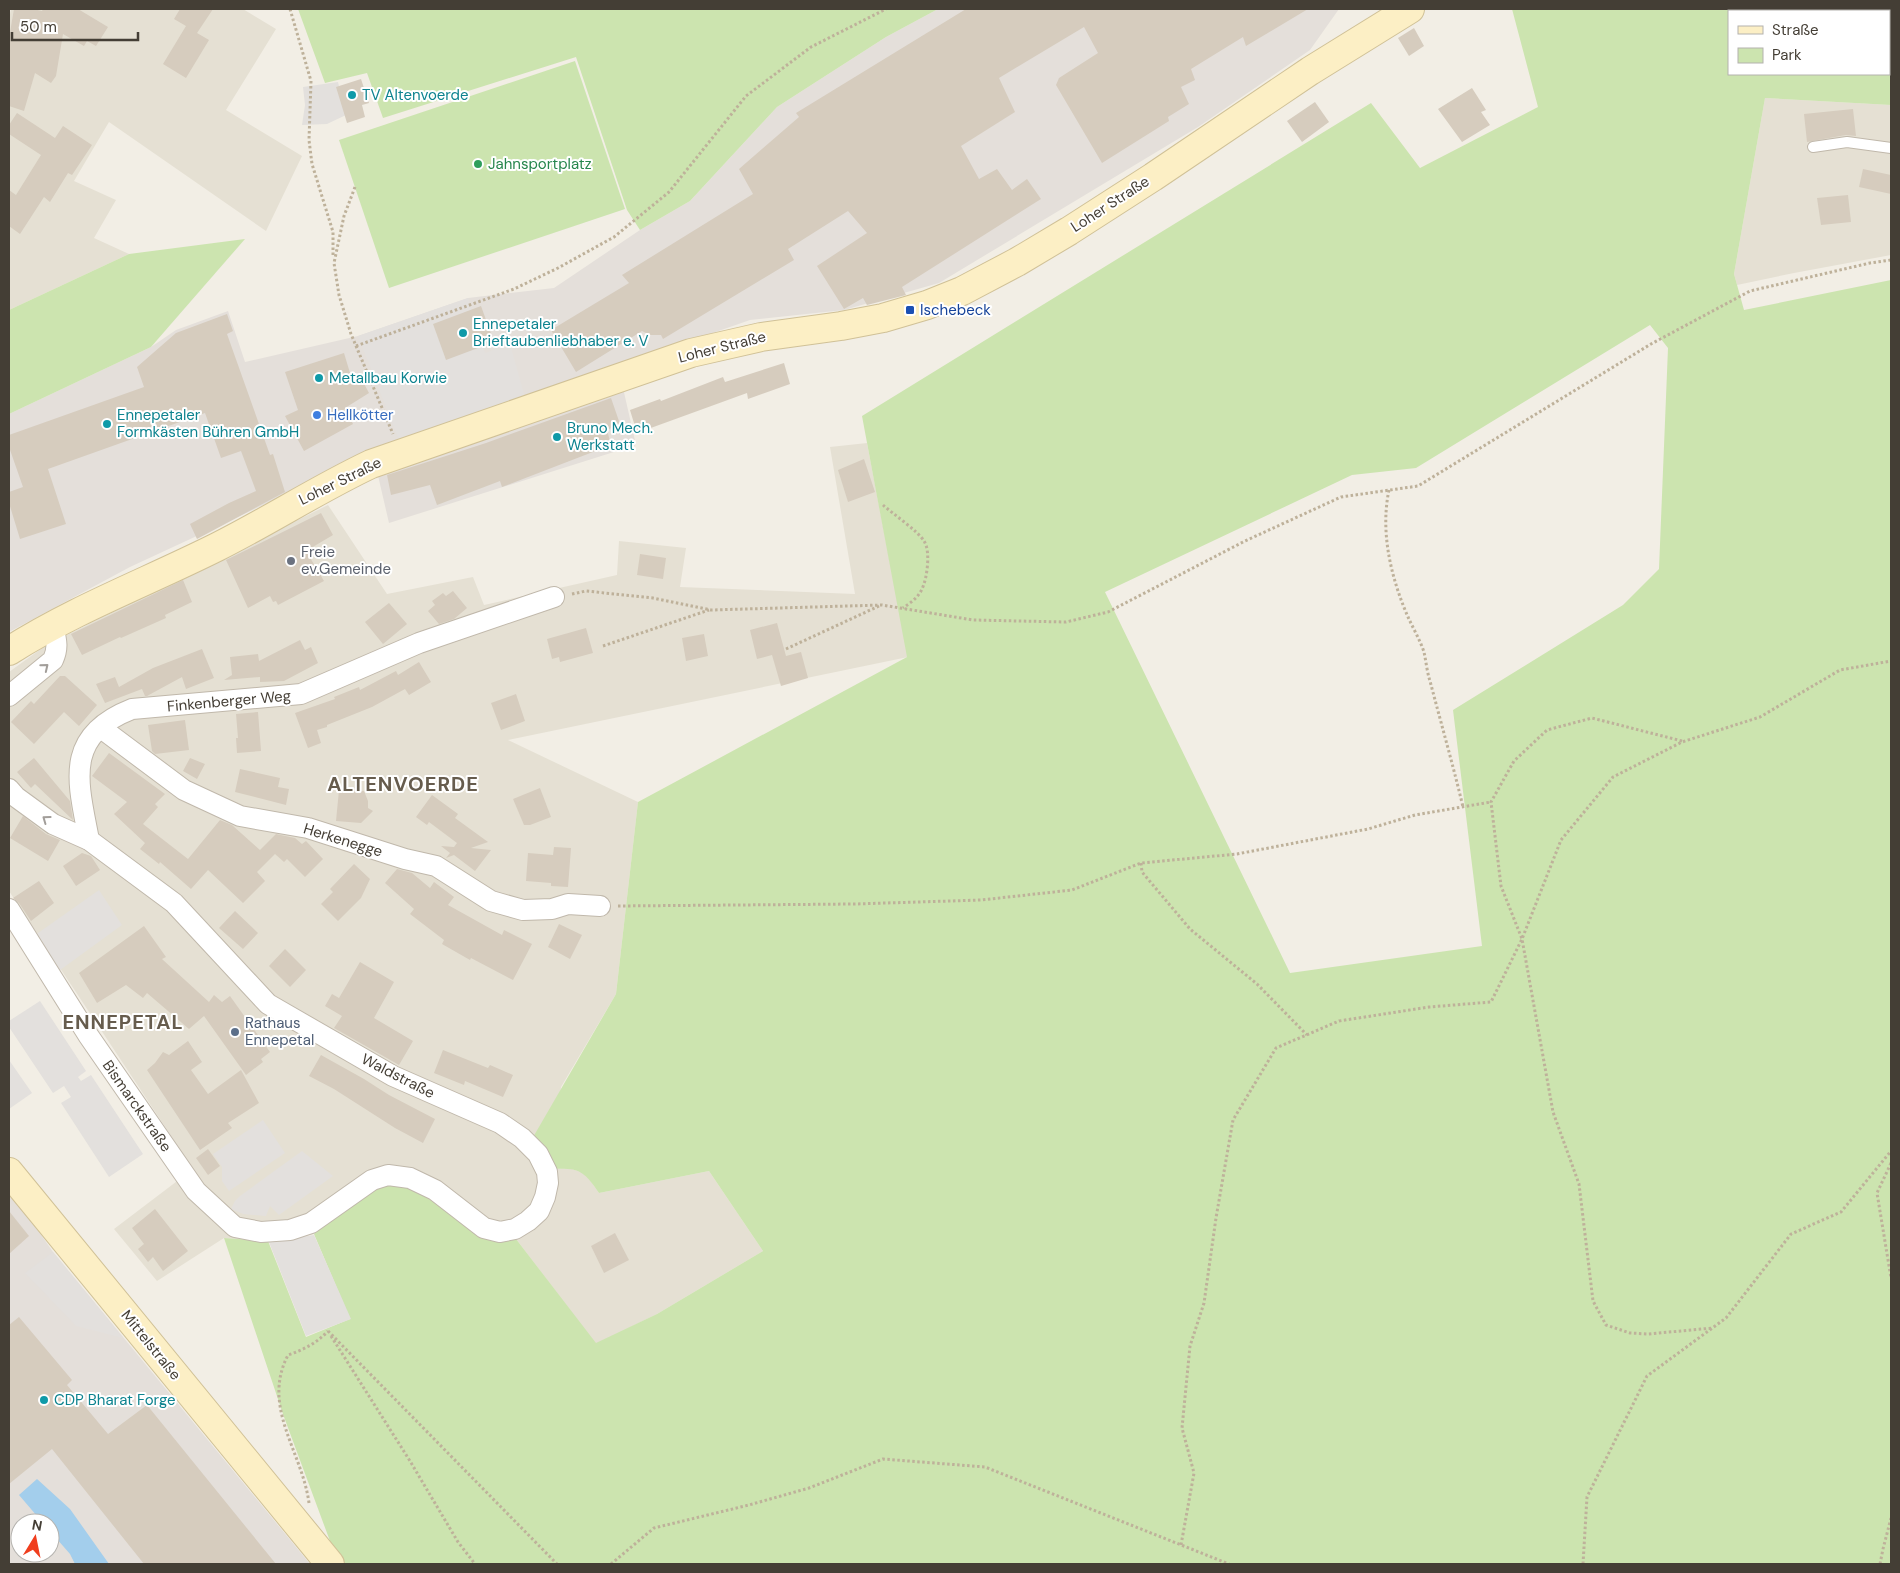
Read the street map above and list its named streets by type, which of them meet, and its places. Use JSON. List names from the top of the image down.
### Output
{
  "streets": {
    "main road": ["Loher Straße", "Mittelstraße"],
    "street": [
      "Finkenberger Weg",
      "Herkenegge",
      "Waldstraße",
      "Bismarckstraße"
    ]
  },
  "crossings": [
    ["Finkenberger Weg", "Herkenegge"],
    ["Finkenberger Weg", "Waldstraße"],
    ["Waldstraße", "Bismarckstraße"]
  ],
  "districts": ["ALTENVOERDE", "ENNEPETAL"],
  "places": {
    "other": [
      "TV Altenvoerde",
      "Jahnsportplatz",
      "Ennepetaler Brieftaubenliebhaber e. V",
      "Metallbau Korwie",
      "Hellkötter",
      "Ennepetaler Formkästen Bühren GmbH",
      "Bruno Mech. Werkstatt",
      "Freie ev.Gemeinde",
      "Rathaus Ennepetal",
      "CDP Bharat Forge"
    ],
    "transit": ["Ischebeck"]
  },
  "legend": ["Straße", "Park"],
  "scale_bar": "50 m",
  "north": "top"
}
